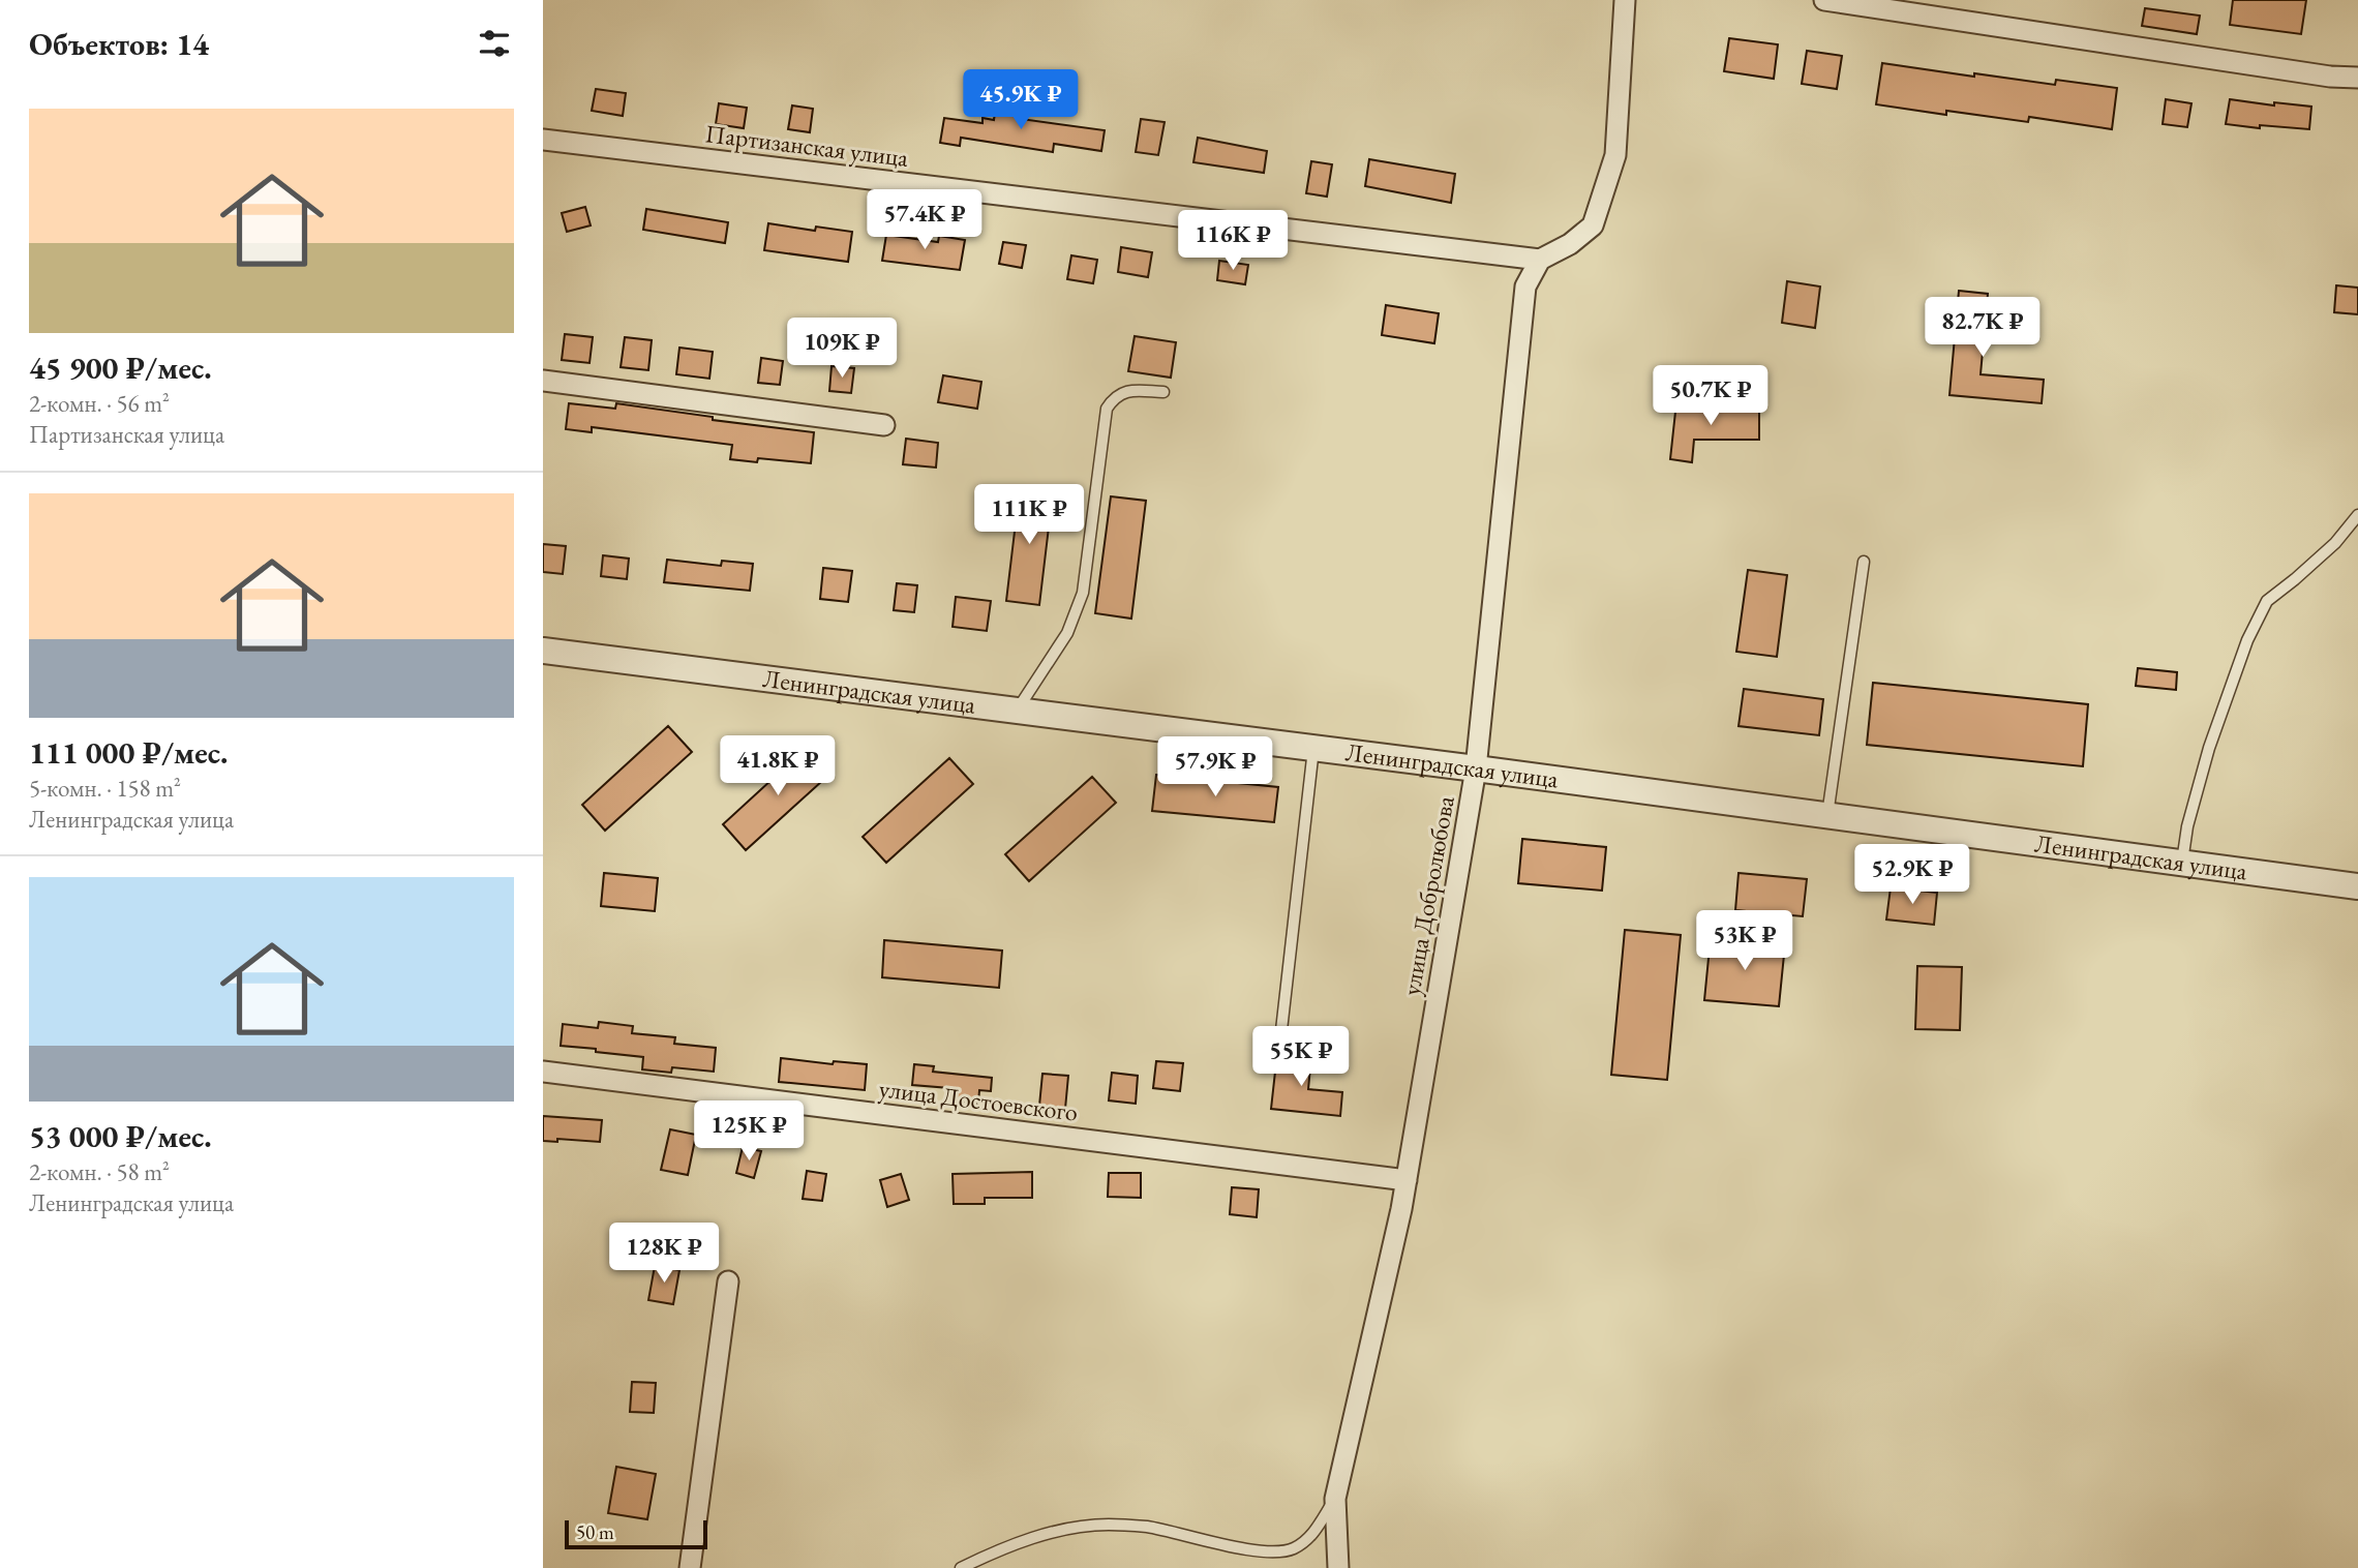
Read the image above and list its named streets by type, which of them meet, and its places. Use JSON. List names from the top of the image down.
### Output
{
  "streets": {
    "street": [
      "Партизанская улица",
      "Ленинградская улица",
      "улица Добролюбова",
      "улица Достоевского"
    ]
  },
  "crossings": [
    ["Партизанская улица", "улица Добролюбова"],
    ["Ленинградская улица", "улица Добролюбова"],
    ["улица Добролюбова", "улица Достоевского"]
  ],
  "scale_bar": "50 m",
  "page": {
    "heading": "Объектов: 14",
    "price": [
      "45.9K ₽",
      "57.4K ₽",
      "116K ₽",
      "82.7K ₽",
      "109K ₽",
      "50.7K ₽",
      "111K ₽",
      "41.8K ₽",
      "57.9K ₽",
      "52.9K ₽",
      "53K ₽",
      "55K ₽",
      "125K ₽",
      "128K ₽"
    ],
    "list": [
      {
        "name": "45 900 ₽/мес.",
        "note": "2-комн. · 56 m² · Партизанская улица"
      },
      {
        "name": "111 000 ₽/мес.",
        "note": "5-комн. · 158 m² · Ленинградская улица"
      },
      {
        "name": "53 000 ₽/мес.",
        "note": "2-комн. · 58 m² · Ленинградская улица"
      }
    ],
    "scale": "50 m"
  }
}
